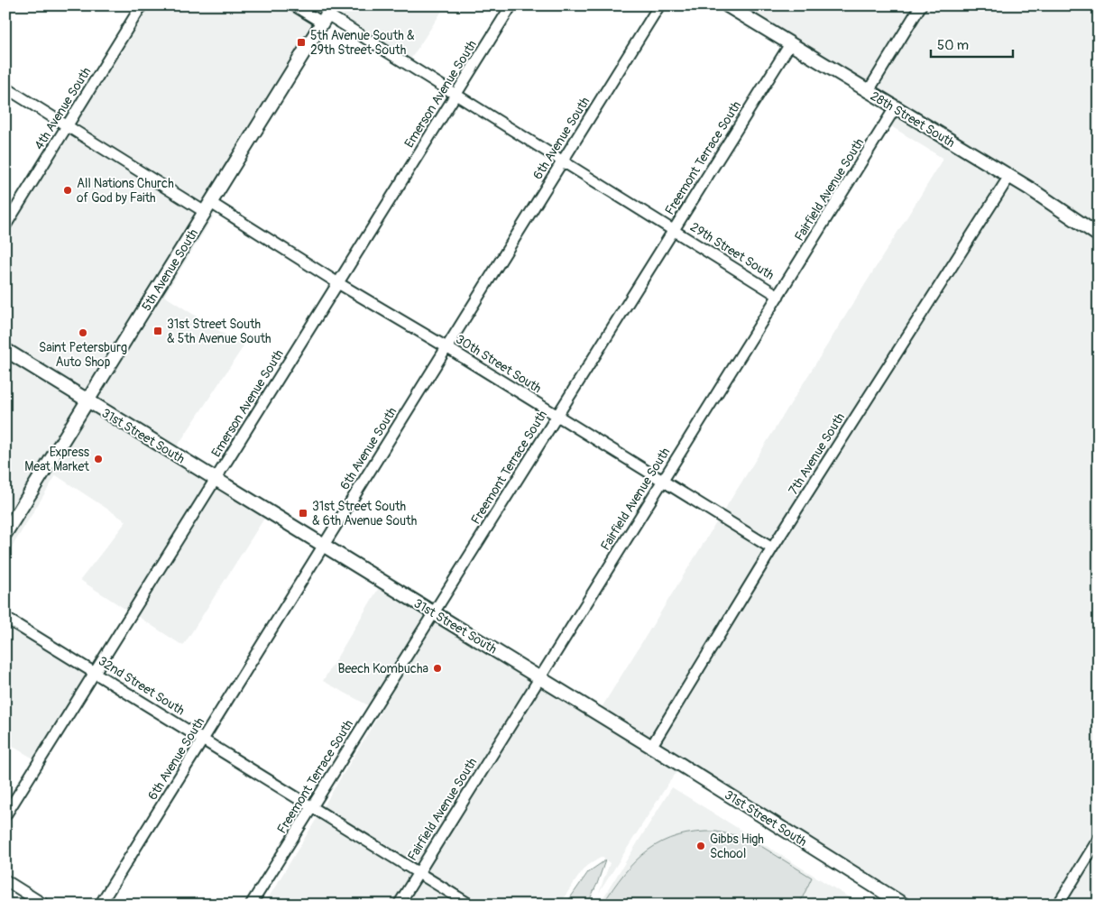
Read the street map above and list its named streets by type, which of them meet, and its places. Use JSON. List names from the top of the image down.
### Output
{
  "streets": {
    "street": [
      "Emerson Avenue South",
      "4th Avenue South",
      "28th Street South",
      "6th Avenue South",
      "Freemont Terrace South",
      "Fairfield Avenue South",
      "29th Street South",
      "5th Avenue South",
      "30th Street South",
      "31st Street South",
      "7th Avenue South",
      "32nd Street South"
    ]
  },
  "crossings": [
    ["Emerson Avenue South", "29th Street South"],
    ["Emerson Avenue South", "30th Street South"],
    ["Emerson Avenue South", "31st Street South"],
    ["Emerson Avenue South", "32nd Street South"],
    ["4th Avenue South", "30th Street South"],
    ["28th Street South", "Freemont Terrace South"],
    ["28th Street South", "Fairfield Avenue South"],
    ["28th Street South", "7th Avenue South"],
    ["6th Avenue South", "29th Street South"],
    ["6th Avenue South", "30th Street South"],
    ["6th Avenue South", "31st Street South"],
    ["6th Avenue South", "32nd Street South"],
    ["Freemont Terrace South", "29th Street South"],
    ["Freemont Terrace South", "30th Street South"],
    ["Freemont Terrace South", "31st Street South"],
    ["Freemont Terrace South", "32nd Street South"],
    ["Fairfield Avenue South", "29th Street South"],
    ["Fairfield Avenue South", "30th Street South"],
    ["Fairfield Avenue South", "31st Street South"],
    ["Fairfield Avenue South", "32nd Street South"],
    ["29th Street South", "5th Avenue South"],
    ["5th Avenue South", "30th Street South"],
    ["5th Avenue South", "31st Street South"],
    ["30th Street South", "7th Avenue South"],
    ["31st Street South", "7th Avenue South"]
  ],
  "places": {
    "transit": ["5th Avenue South & 29th Street South", "31st Street South & 5th Avenue South", "31st Street South & 6th Avenue South"],
    "other": [
      "All Nations Church of God by Faith",
      "Saint Petersburg Auto Shop",
      "Express Meat Market",
      "Beech Kombucha",
      "Gibbs High School"
    ]
  },
  "scale_bar": "50 m"
}
